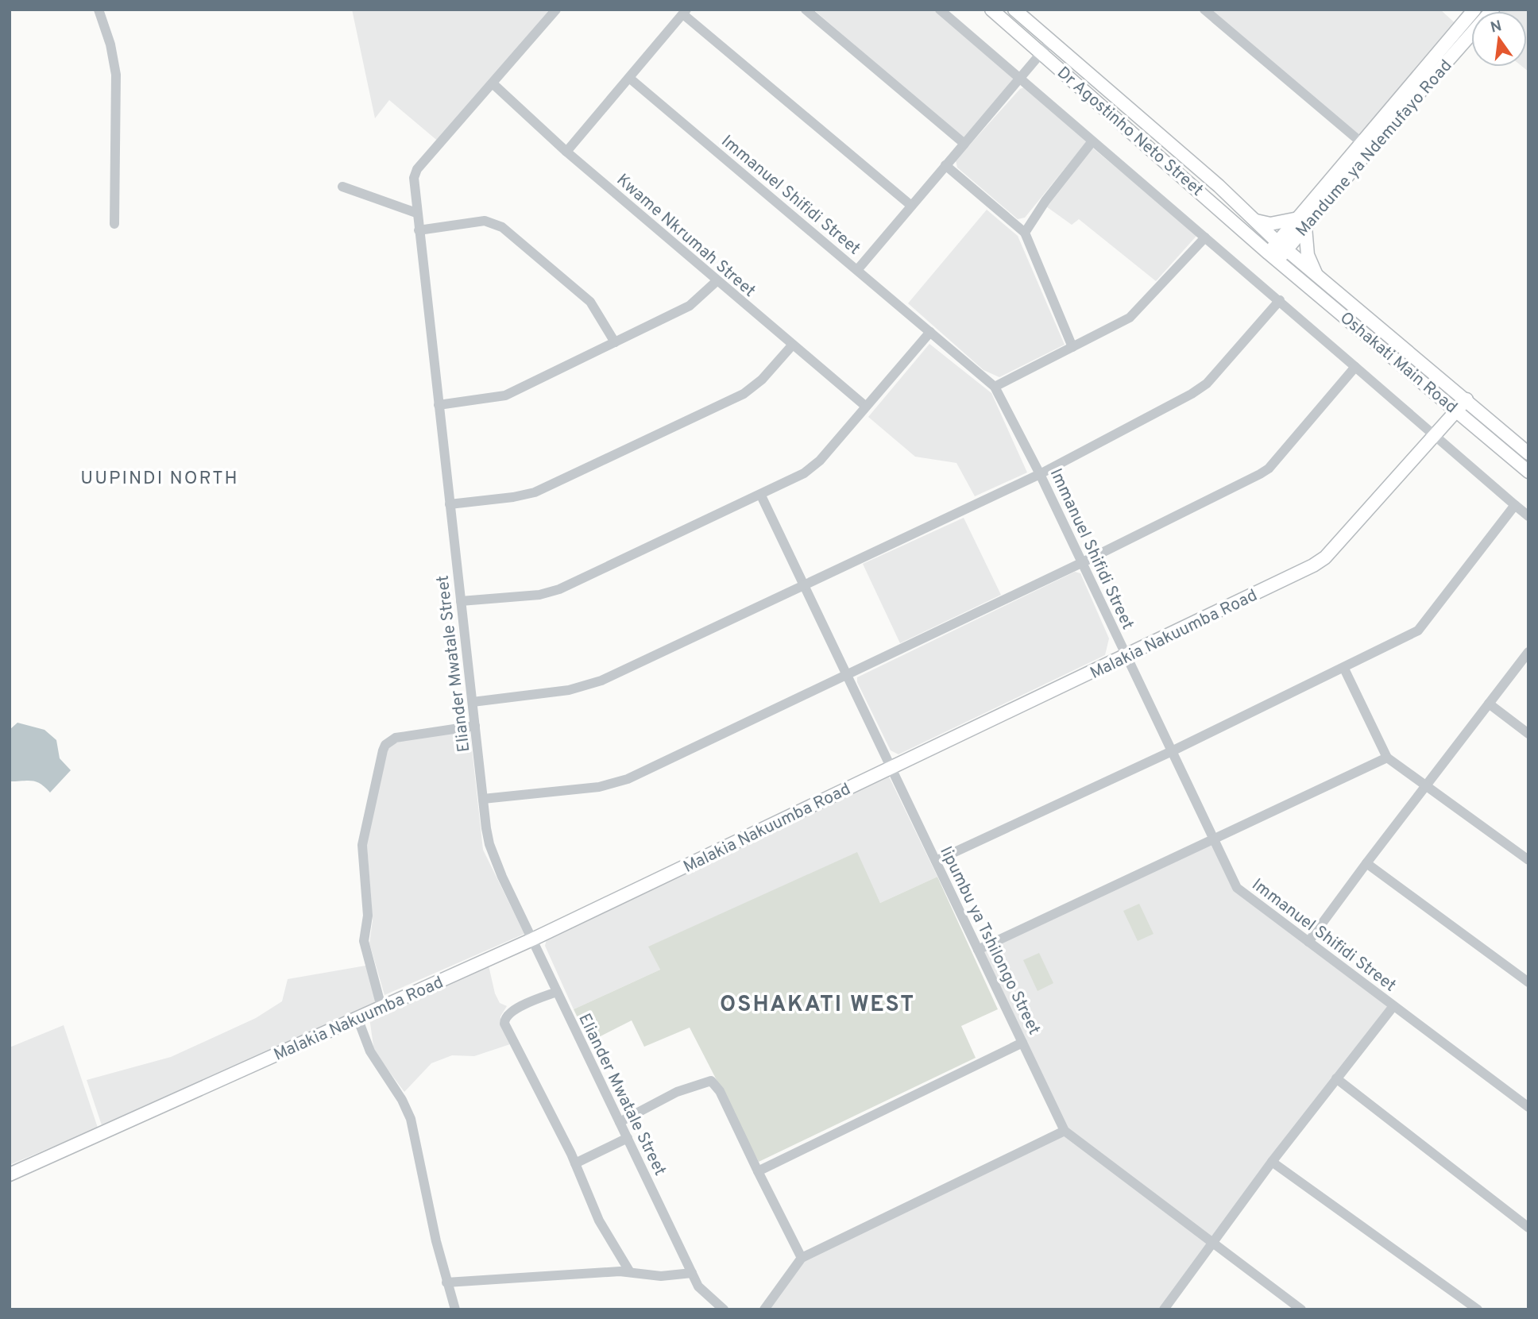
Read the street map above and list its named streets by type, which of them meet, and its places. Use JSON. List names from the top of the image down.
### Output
{
  "streets": {
    "main road": [
      "Dr Agostinho Neto Street",
      "Mandume ya Ndemufayo Road",
      "Oshakati Main Road",
      "Malakia Nakuumba Road"
    ],
    "street": [
      "Immanuel Shifidi Street",
      "Kwame Nkrumah Street",
      "Eliander Mwatale Street",
      "Iipumbu ya Tshilongo Street"
    ]
  },
  "crossings": [
    ["Dr Agostinho Neto Street", "Mandume ya Ndemufayo Road"],
    ["Dr Agostinho Neto Street", "Oshakati Main Road"],
    ["Mandume ya Ndemufayo Road", "Oshakati Main Road"],
    ["Immanuel Shifidi Street", "Malakia Nakuumba Road"],
    ["Kwame Nkrumah Street", "Eliander Mwatale Street"],
    ["Oshakati Main Road", "Malakia Nakuumba Road"],
    ["Malakia Nakuumba Road", "Eliander Mwatale Street"],
    ["Malakia Nakuumba Road", "Iipumbu ya Tshilongo Street"]
  ],
  "districts": ["UUPINDI NORTH", "OSHAKATI WEST"],
  "north": "top"
}
